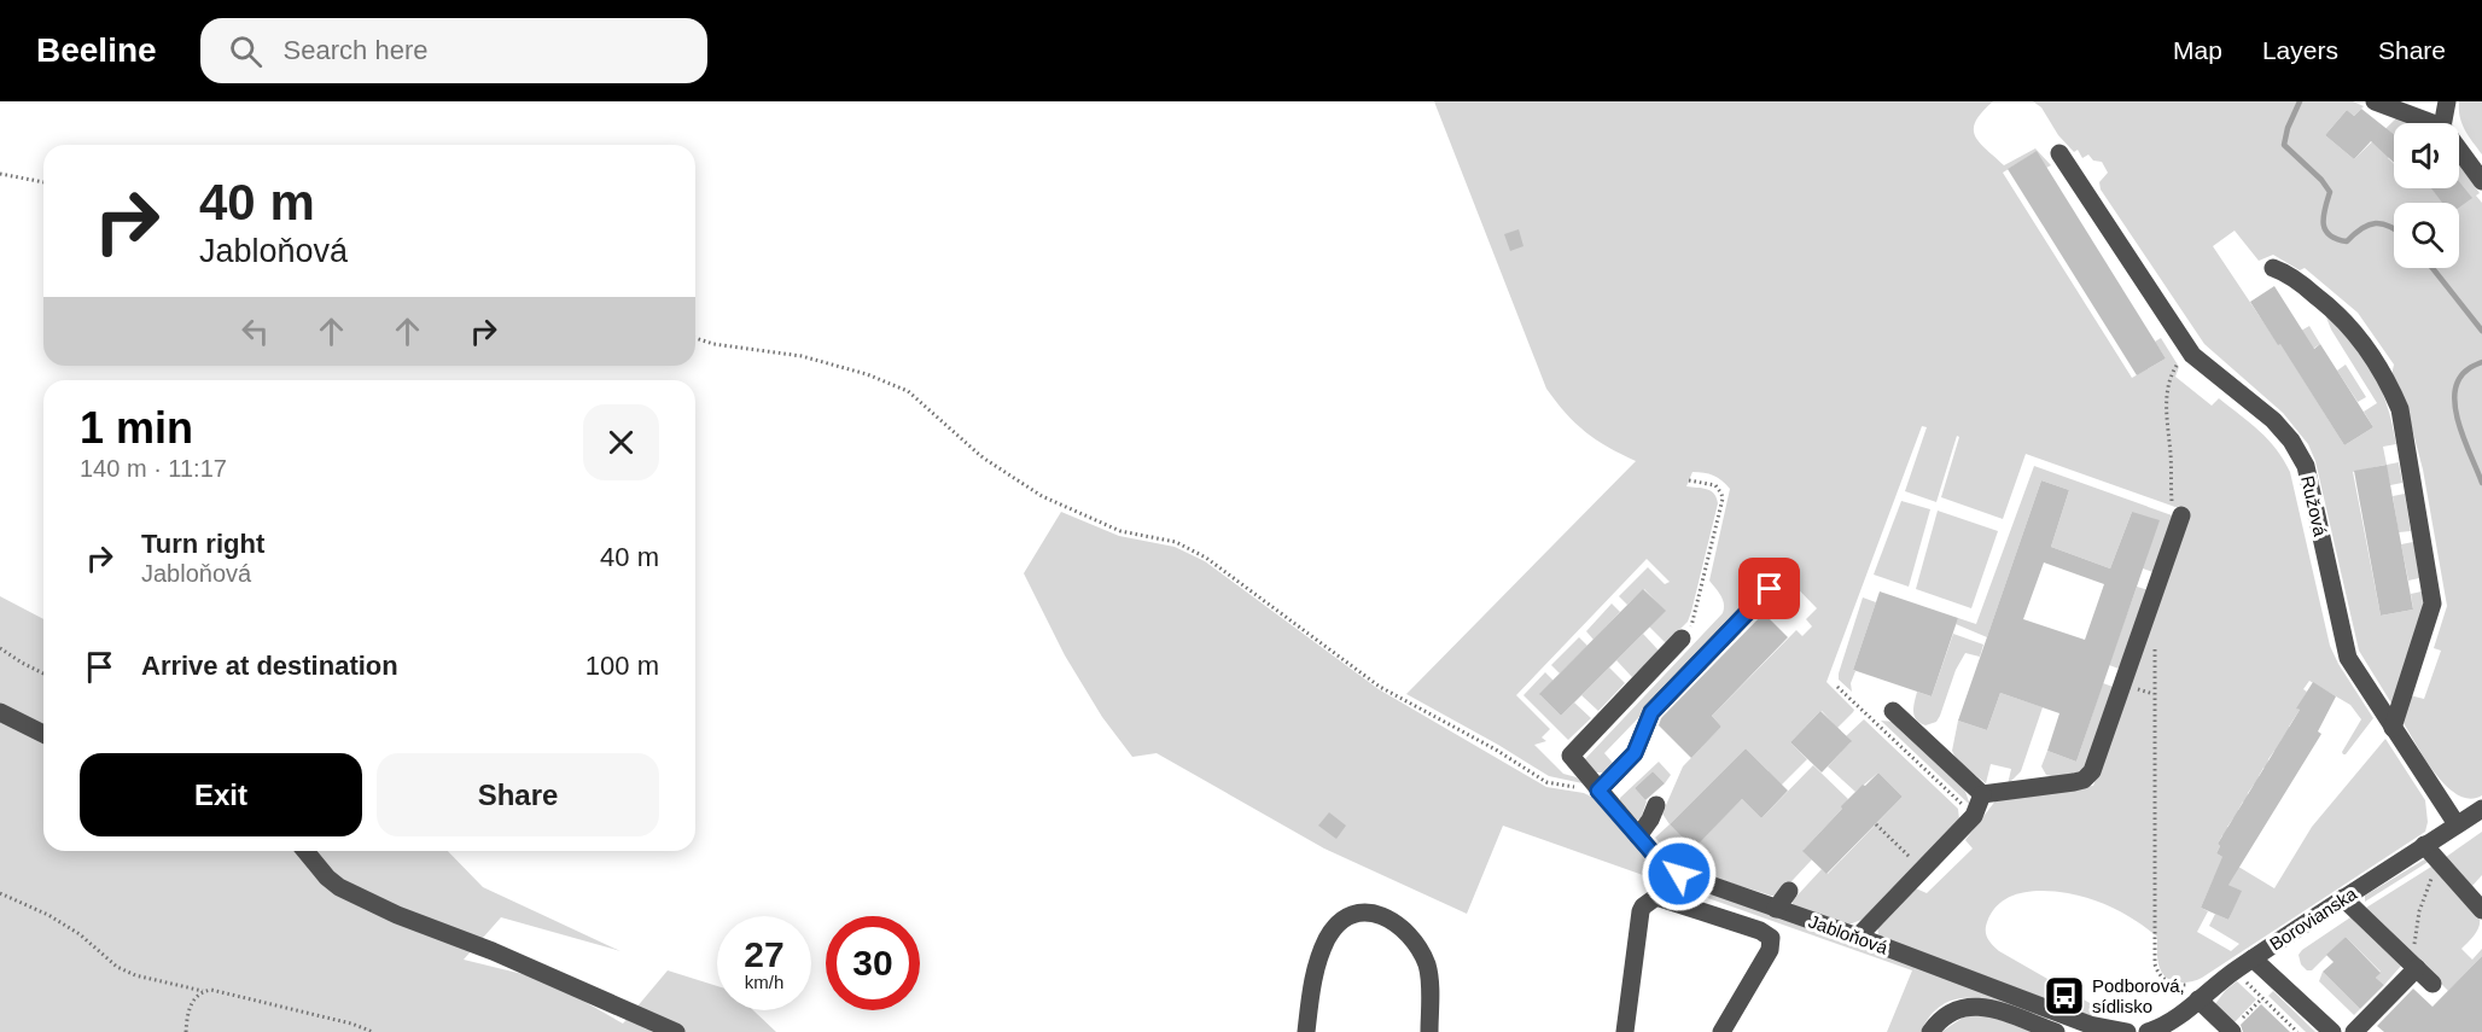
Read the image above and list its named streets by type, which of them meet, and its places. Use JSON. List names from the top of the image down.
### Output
{
  "streets": {
    "street": ["Ružová", "Borovianska", "Jabloňová"]
  },
  "crossings": [
    ["Ružová", "Borovianska"]
  ],
  "places": {
    "bus stop": ["Podborová, sídlisko"]
  },
  "page": {
    "header": "Beeline",
    "search": "Search here",
    "nav": ["Map", "Layers", "Share"],
    "turn": ["40 m", "Jabloňová"],
    "heading": ["1 min", "140 m · 11:17"],
    "list": [
      {
        "name": "Turn right",
        "note": "Jabloňová",
        "value": "40 m"
      },
      {
        "name": "Arrive at destination",
        "value": "100 m"
      }
    ],
    "buttons": ["Exit", "Share"],
    "speed": "27 km/h",
    "limit": "30"
  }
}
